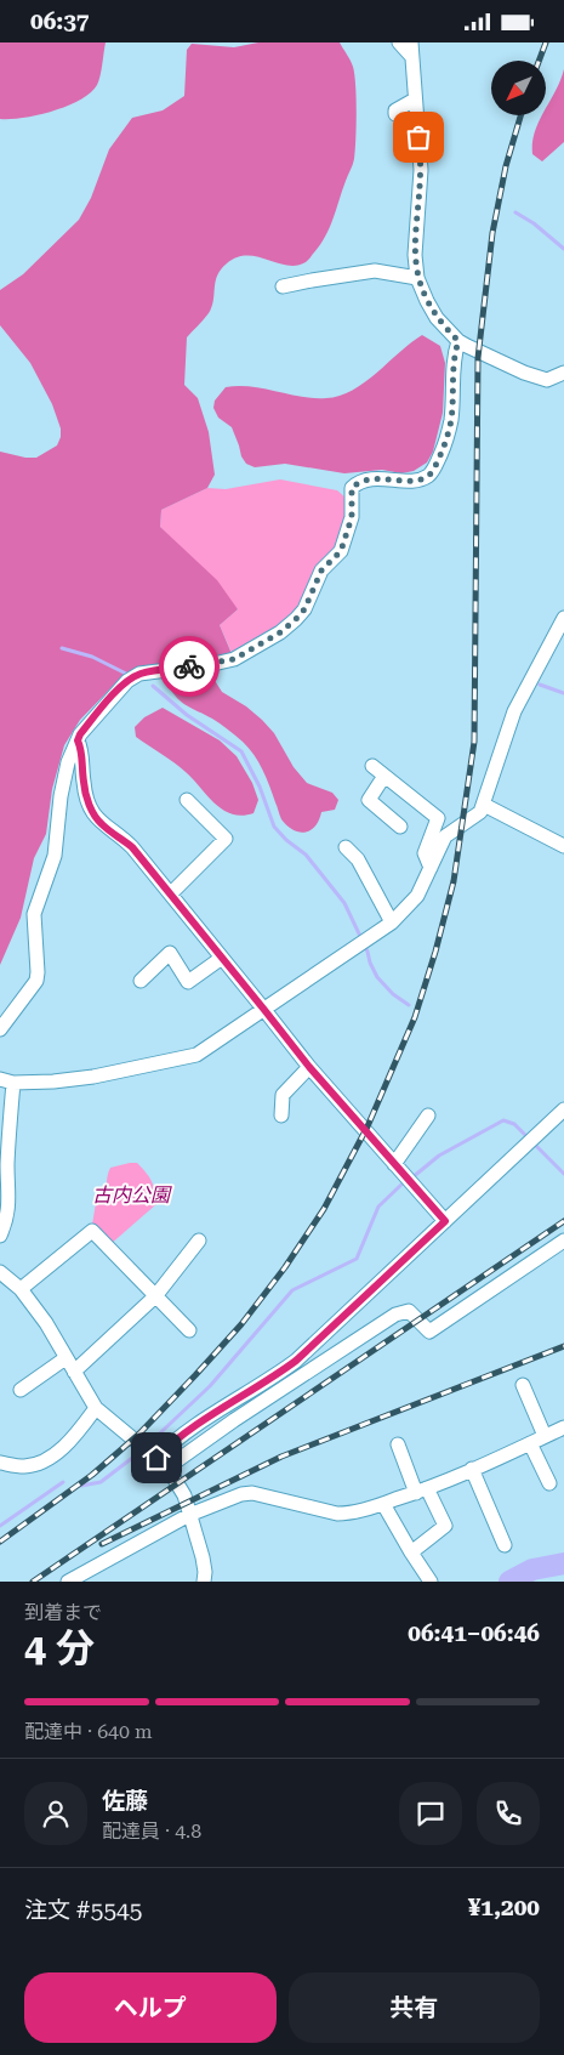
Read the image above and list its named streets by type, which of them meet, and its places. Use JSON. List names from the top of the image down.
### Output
{
  "parks": ["古内公園"],
  "north": "bottom left",
  "page": {
    "status": "06:37",
    "heading": ["4 分", "到着まで", "06:41–06:46"],
    "panel": [
      "佐藤",
      "配達員 · 4.8",
      "注文 #5545",
      "¥1,200"
    ],
    "bar": "配達中 · 640 m",
    "buttons": ["ヘルプ", "共有"]
  }
}
